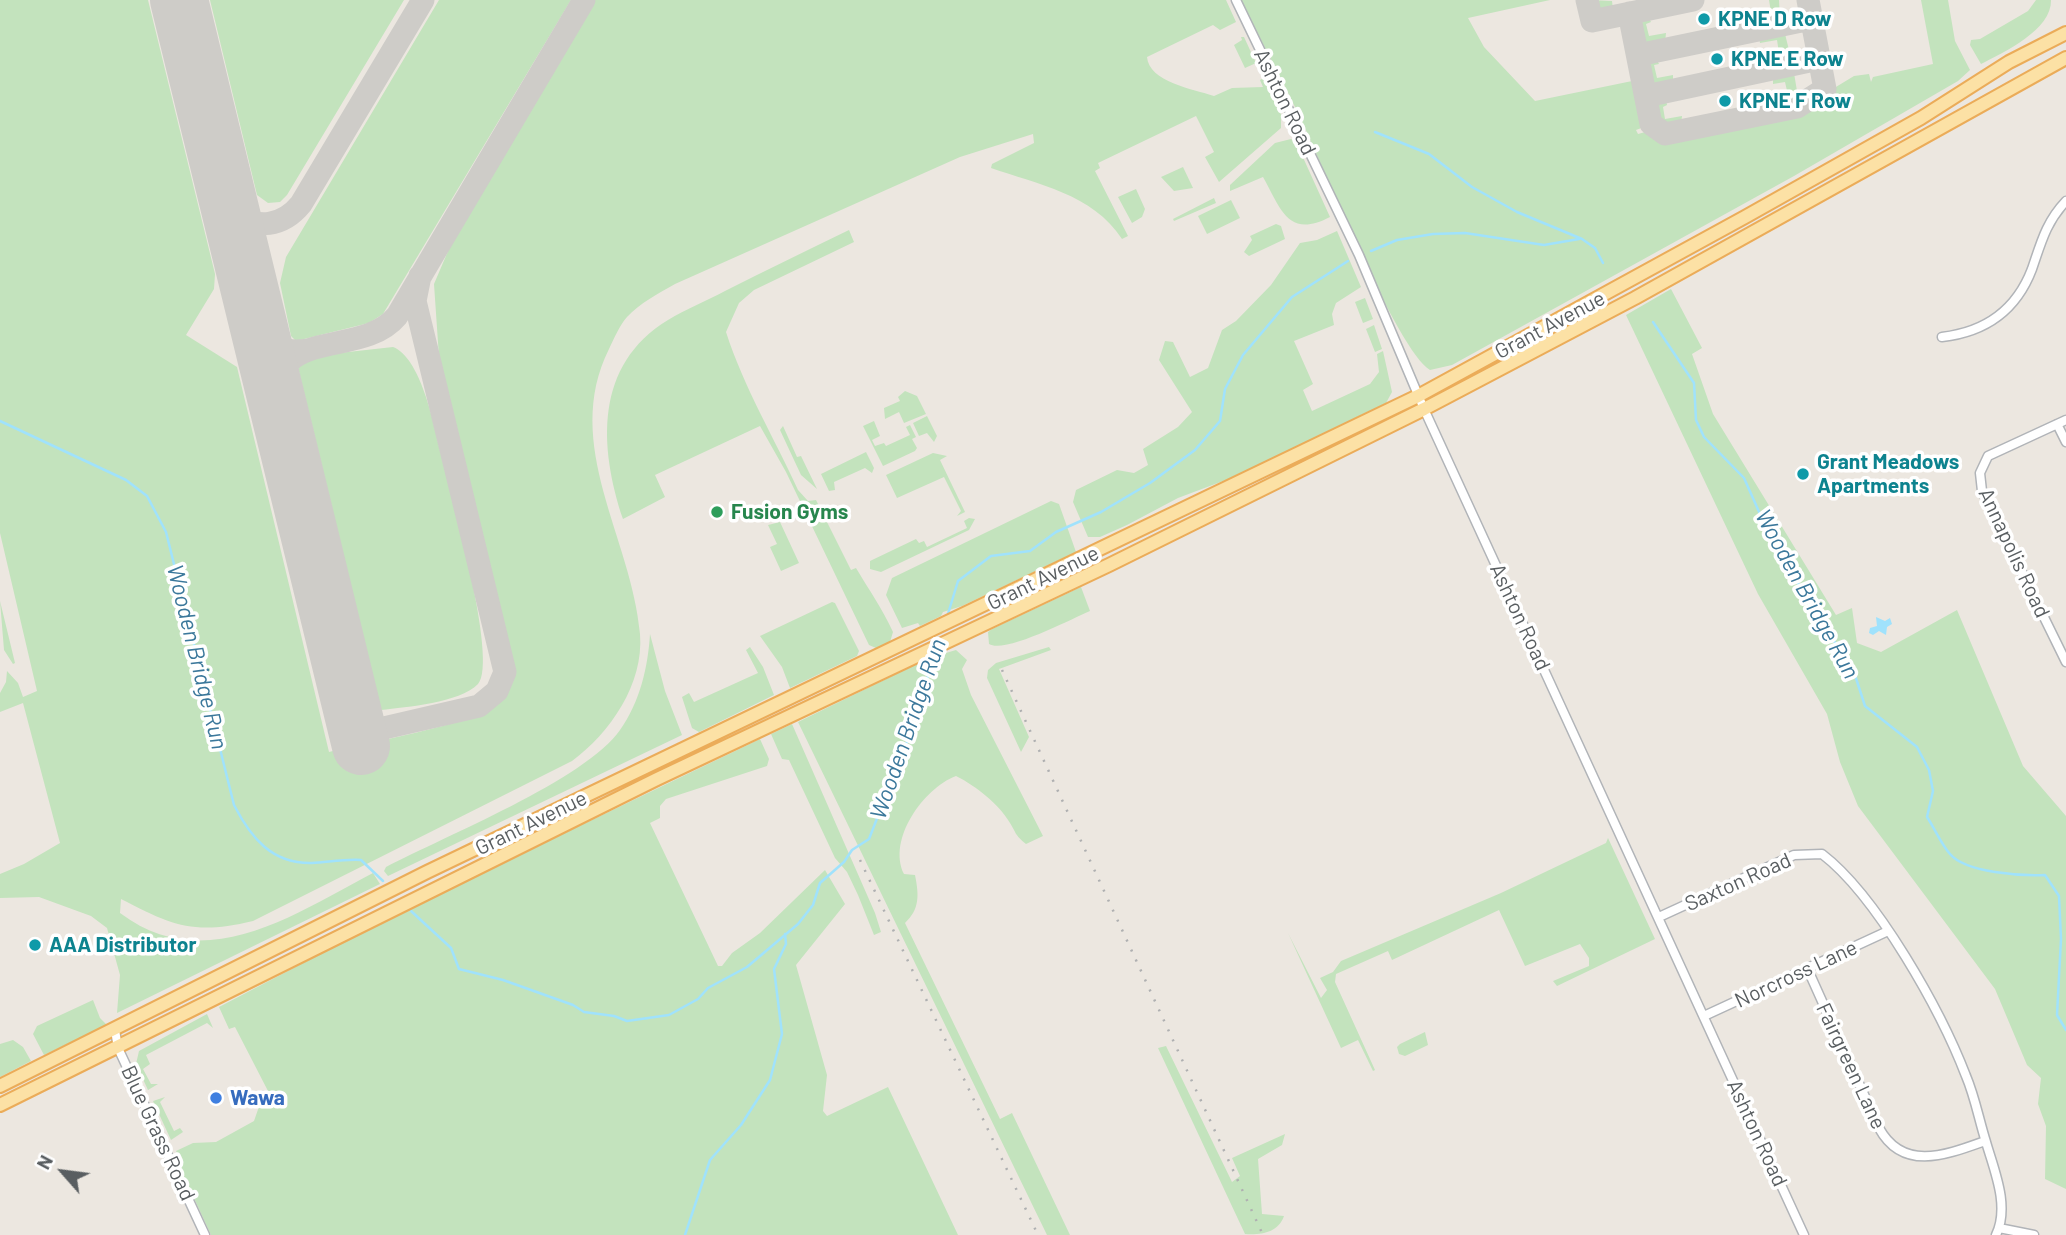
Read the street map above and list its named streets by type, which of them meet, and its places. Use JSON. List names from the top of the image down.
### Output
{
  "streets": {
    "main road": ["Grant Avenue"],
    "street": [
      "Ashton Road",
      "Annapolis Road",
      "Saxton Road",
      "Norcross Lane",
      "Fairgreen Lane",
      "Blue Grass Road"
    ]
  },
  "crossings": [
    ["Ashton Road", "Grant Avenue"],
    ["Ashton Road", "Saxton Road"],
    ["Ashton Road", "Norcross Lane"],
    ["Grant Avenue", "Blue Grass Road"],
    ["Saxton Road", "Norcross Lane"],
    ["Norcross Lane", "Fairgreen Lane"]
  ],
  "water": ["Wooden Bridge Run"],
  "places": [
    "KPNE D Row",
    "KPNE E Row",
    "KPNE F Row",
    "Grant Meadows Apartments",
    "Fusion Gyms",
    "AAA Distributor",
    "Wawa"
  ],
  "north": "top left"
}
